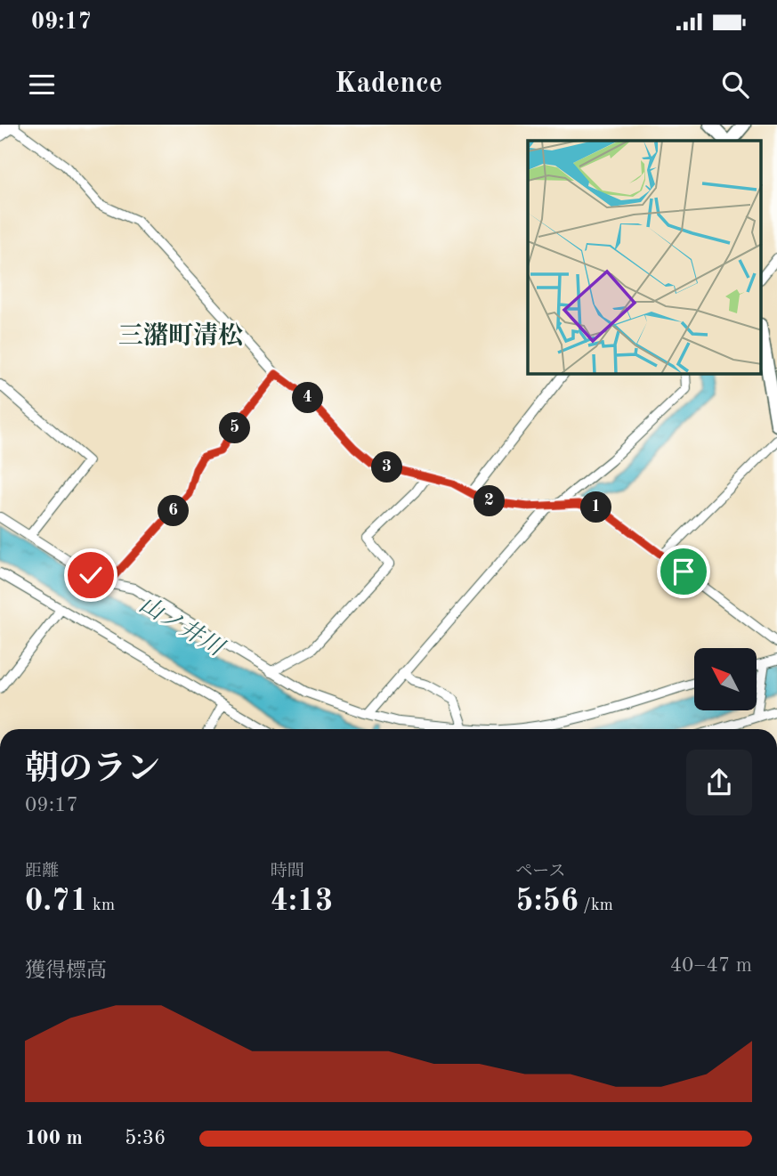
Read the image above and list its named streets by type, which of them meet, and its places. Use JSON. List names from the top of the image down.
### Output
{
  "districts": ["三潴町清松"],
  "water": ["山ノ井川"],
  "north": "top left",
  "page": {
    "status": "09:17",
    "header": "Kadence",
    "pins": [
      "4",
      "5",
      "3",
      "2",
      "1",
      "6"
    ],
    "heading": ["朝のラン", "09:17"],
    "stats": [
      ["距離", "0.71 km"],
      ["時間", "4:13"],
      ["ペース", "5:56 /km"]
    ],
    "chart": ["獲得標高", "40–47 m"],
    "list": [
      {
        "name": "100 m",
        "note": "5:36"
      }
    ]
  }
}
